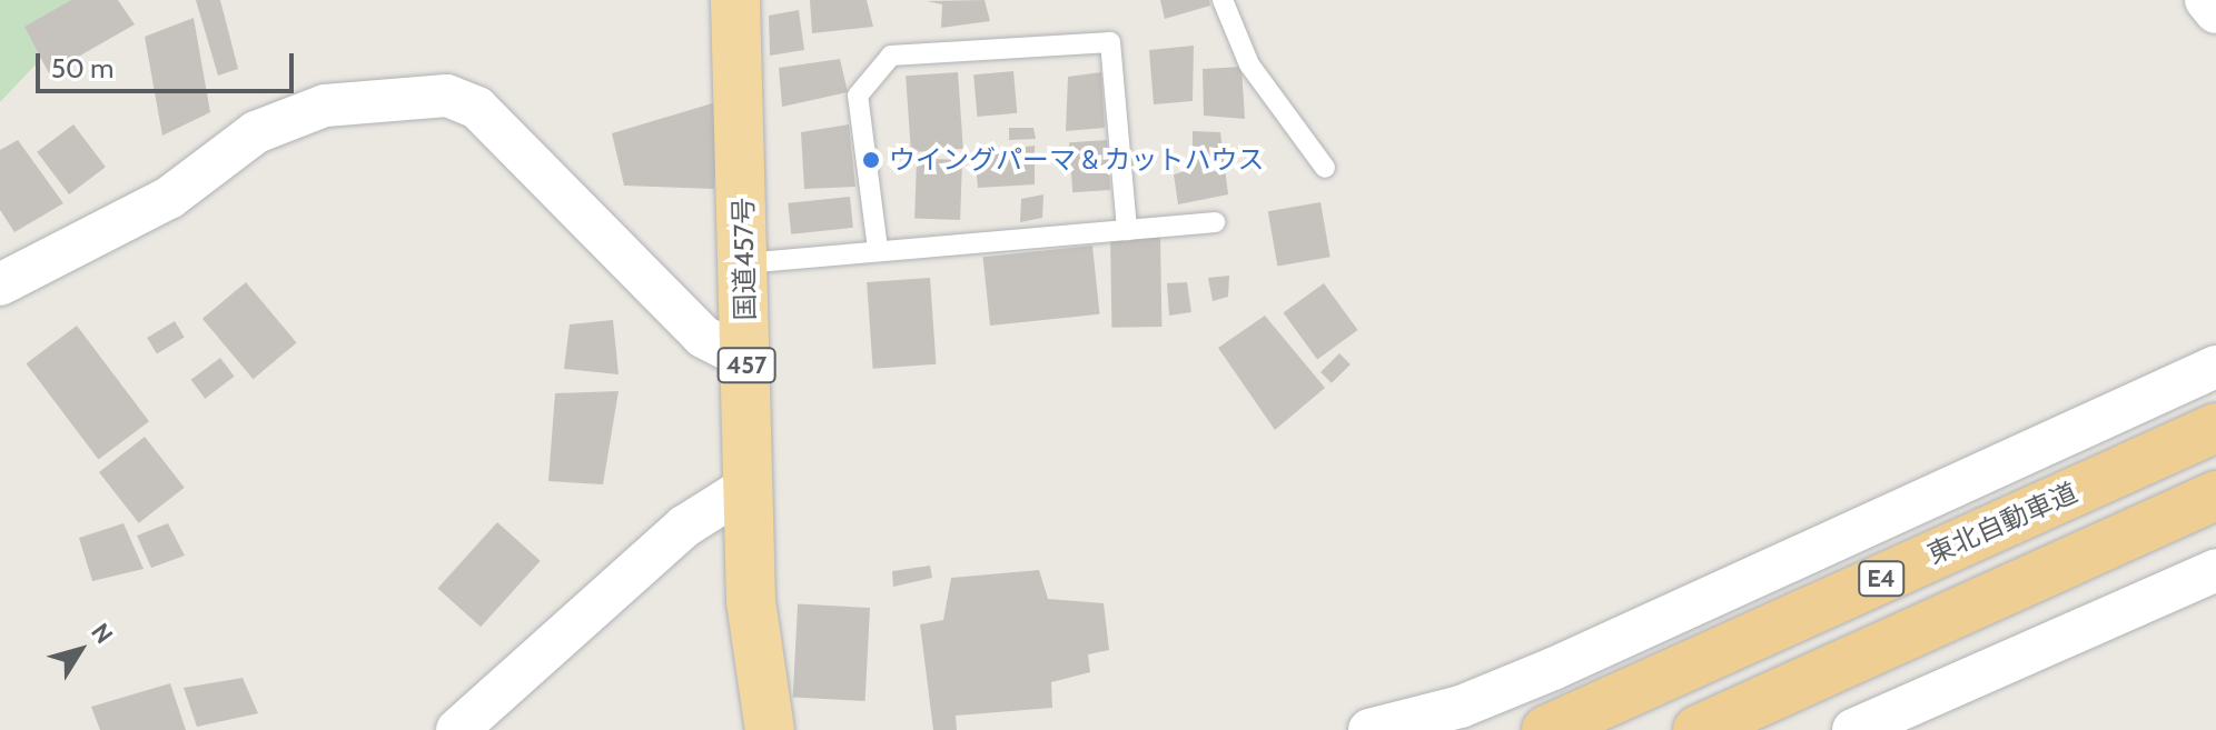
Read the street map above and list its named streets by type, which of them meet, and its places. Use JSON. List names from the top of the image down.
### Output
{
  "streets": {
    "highway": [
      "国道457号",
      "457",
      "東北自動車道",
      "E4"
    ]
  },
  "places": ["ウイングパーマ & カットハウス"],
  "scale_bar": "50 m",
  "north": "top right"
}
